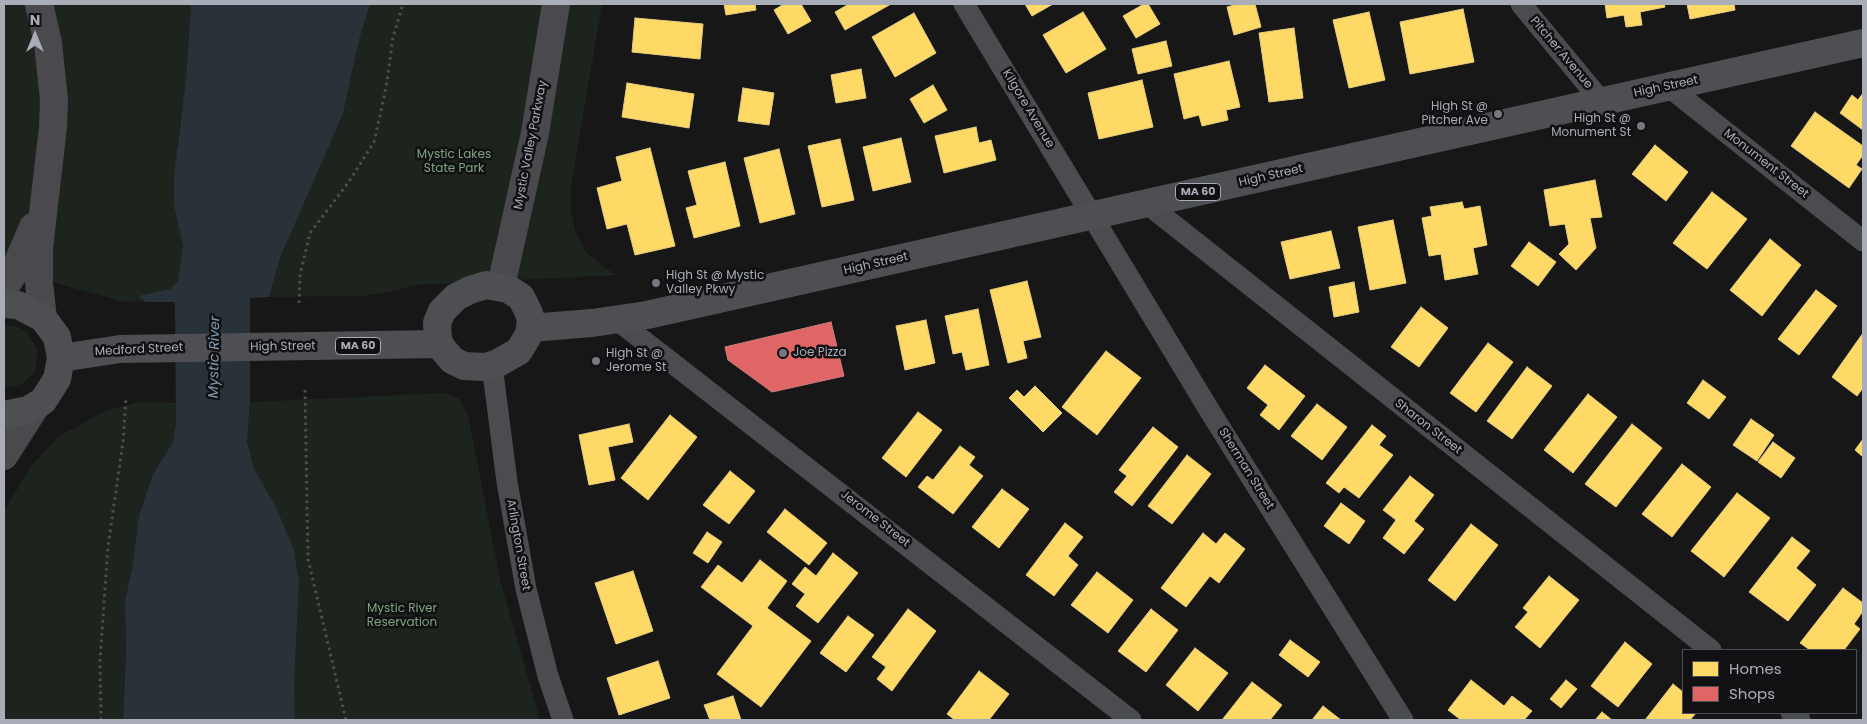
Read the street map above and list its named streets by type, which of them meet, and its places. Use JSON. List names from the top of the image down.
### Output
{
  "streets": {
    "main road": [
      "High Street",
      "Mystic Valley Parkway",
      "MA 60",
      "Medford Street"
    ],
    "street": [
      "Pitcher Avenue",
      "Kilgore Avenue",
      "Monument Street",
      "Sharon Street",
      "Sherman Street",
      "Jerome Street",
      "Arlington Street"
    ]
  },
  "crossings": [
    ["Pitcher Avenue", "High Street"],
    ["High Street", "Kilgore Avenue"],
    ["High Street", "Mystic Valley Parkway"],
    ["High Street", "Monument Street"],
    ["High Street", "Medford Street"],
    ["High Street", "Sharon Street"],
    ["High Street", "Sherman Street"],
    ["High Street", "Jerome Street"],
    ["High Street", "Arlington Street"],
    ["Kilgore Avenue", "Sherman Street"],
    ["Mystic Valley Parkway", "Arlington Street"]
  ],
  "water": ["Mystic River"],
  "parks": ["Mystic Lakes State Park", "Mystic River Reservation"],
  "places": [
    "High St @ Pitcher Ave",
    "High St @ Monument St",
    "High St @ Mystic Valley Pkwy",
    "Joe Pizza",
    "High St @ Jerome St"
  ],
  "legend": ["Homes", "Shops"],
  "north": "top"
}
